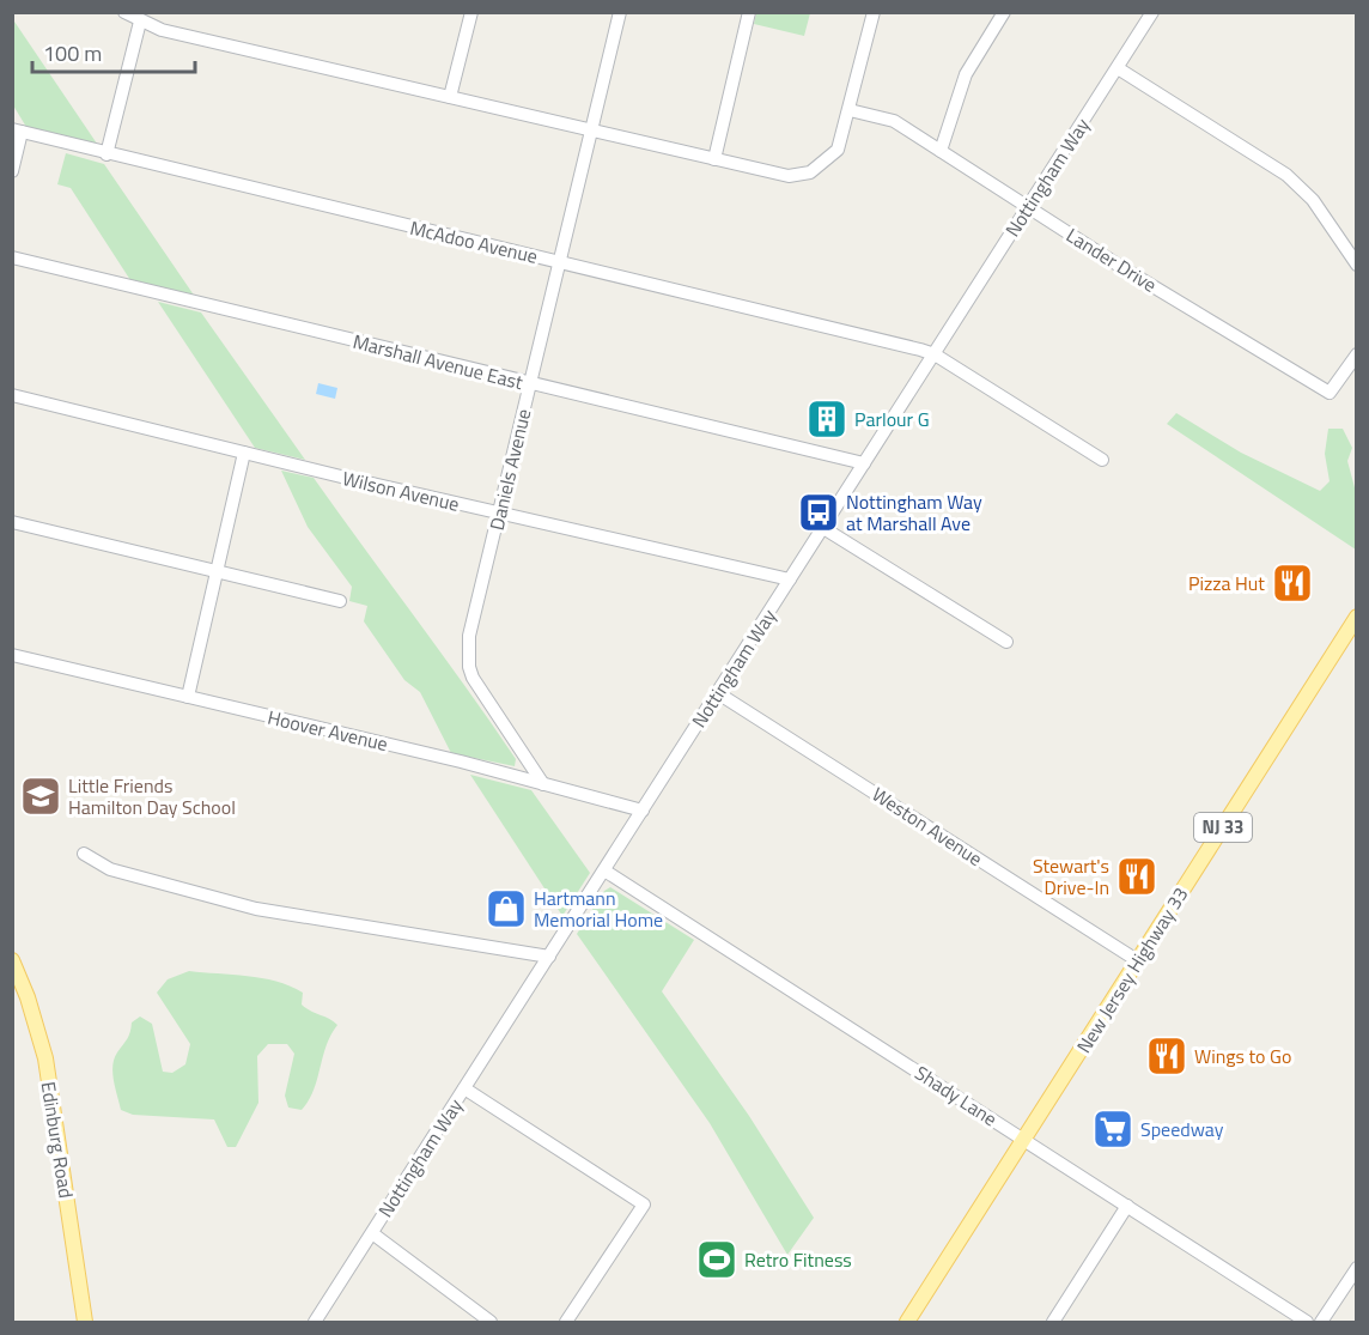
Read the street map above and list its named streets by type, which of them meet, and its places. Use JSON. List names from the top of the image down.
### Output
{
  "streets": {
    "main road": ["NJ 33", "New Jersey Highway 33", "Edinburg Road"],
    "street": [
      "Nottingham Way",
      "McAdoo Avenue",
      "Lander Drive",
      "Marshall Avenue East",
      "Daniels Avenue",
      "Wilson Avenue",
      "Hoover Avenue",
      "Weston Avenue",
      "Shady Lane"
    ]
  },
  "crossings": [
    ["Nottingham Way", "McAdoo Avenue"],
    ["Nottingham Way", "Lander Drive"],
    ["Nottingham Way", "Marshall Avenue East"],
    ["Nottingham Way", "Wilson Avenue"],
    ["Nottingham Way", "Hoover Avenue"],
    ["Nottingham Way", "Weston Avenue"],
    ["Nottingham Way", "Shady Lane"],
    ["McAdoo Avenue", "Daniels Avenue"],
    ["Marshall Avenue East", "Daniels Avenue"],
    ["Daniels Avenue", "Wilson Avenue"],
    ["Daniels Avenue", "Hoover Avenue"],
    ["Weston Avenue", "New Jersey Highway 33"],
    ["New Jersey Highway 33", "Shady Lane"]
  ],
  "places": {
    "building": ["Parlour G"],
    "bus stop": ["Nottingham Way at Marshall Ave"],
    "restaurant": ["Pizza Hut", "Stewart's Drive-In", "Wings to Go"],
    "school or university": ["Little Friends Hamilton Day School"],
    "shop": ["Hartmann Memorial Home"],
    "supermarket": ["Speedway"],
    "sports": ["Retro Fitness"]
  },
  "scale_bar": "100 m"
}
